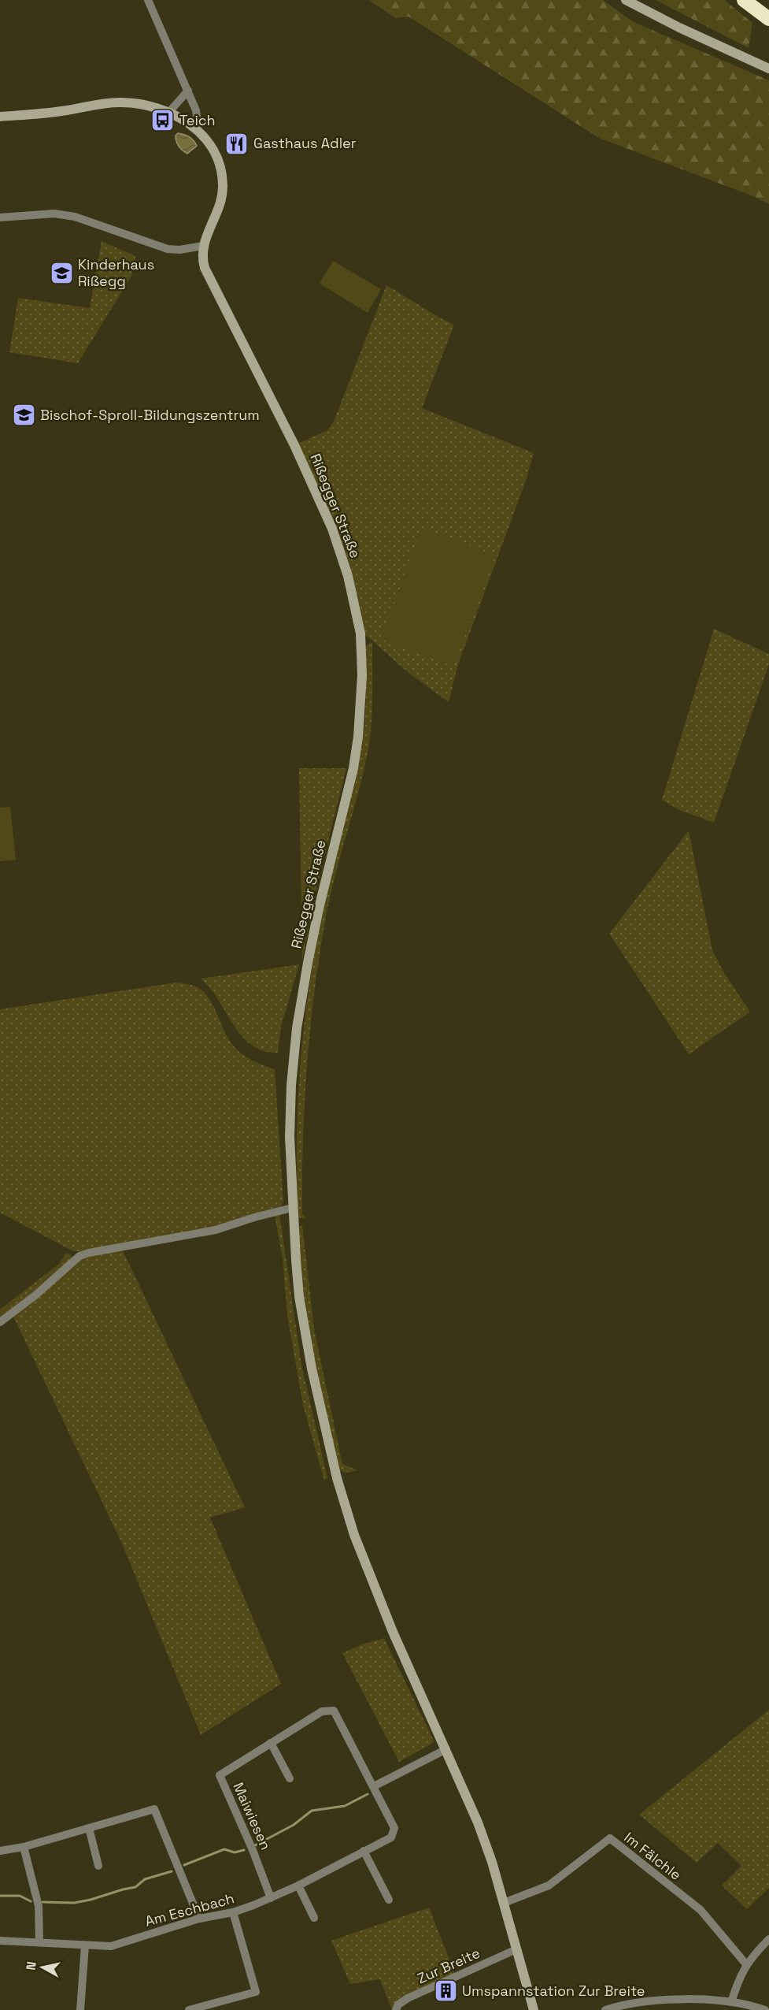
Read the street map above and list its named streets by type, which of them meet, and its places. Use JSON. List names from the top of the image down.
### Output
{
  "streets": {
    "street": [
      "Rißegger Straße",
      "Maiwiesen",
      "Im Fälchle",
      "Am Eschbach",
      "Zur Breite"
    ]
  },
  "crossings": [
    ["Rißegger Straße", "Im Fälchle"],
    ["Rißegger Straße", "Zur Breite"],
    ["Maiwiesen", "Am Eschbach"]
  ],
  "places": {
    "bus stop": ["Teich"],
    "restaurant": ["Gasthaus Adler"],
    "school or university": ["Kinderhaus Rißegg", "Bischof-Sproll-Bildungszentrum"],
    "building": ["Umspannstation Zur Breite"]
  },
  "north": "left"
}
